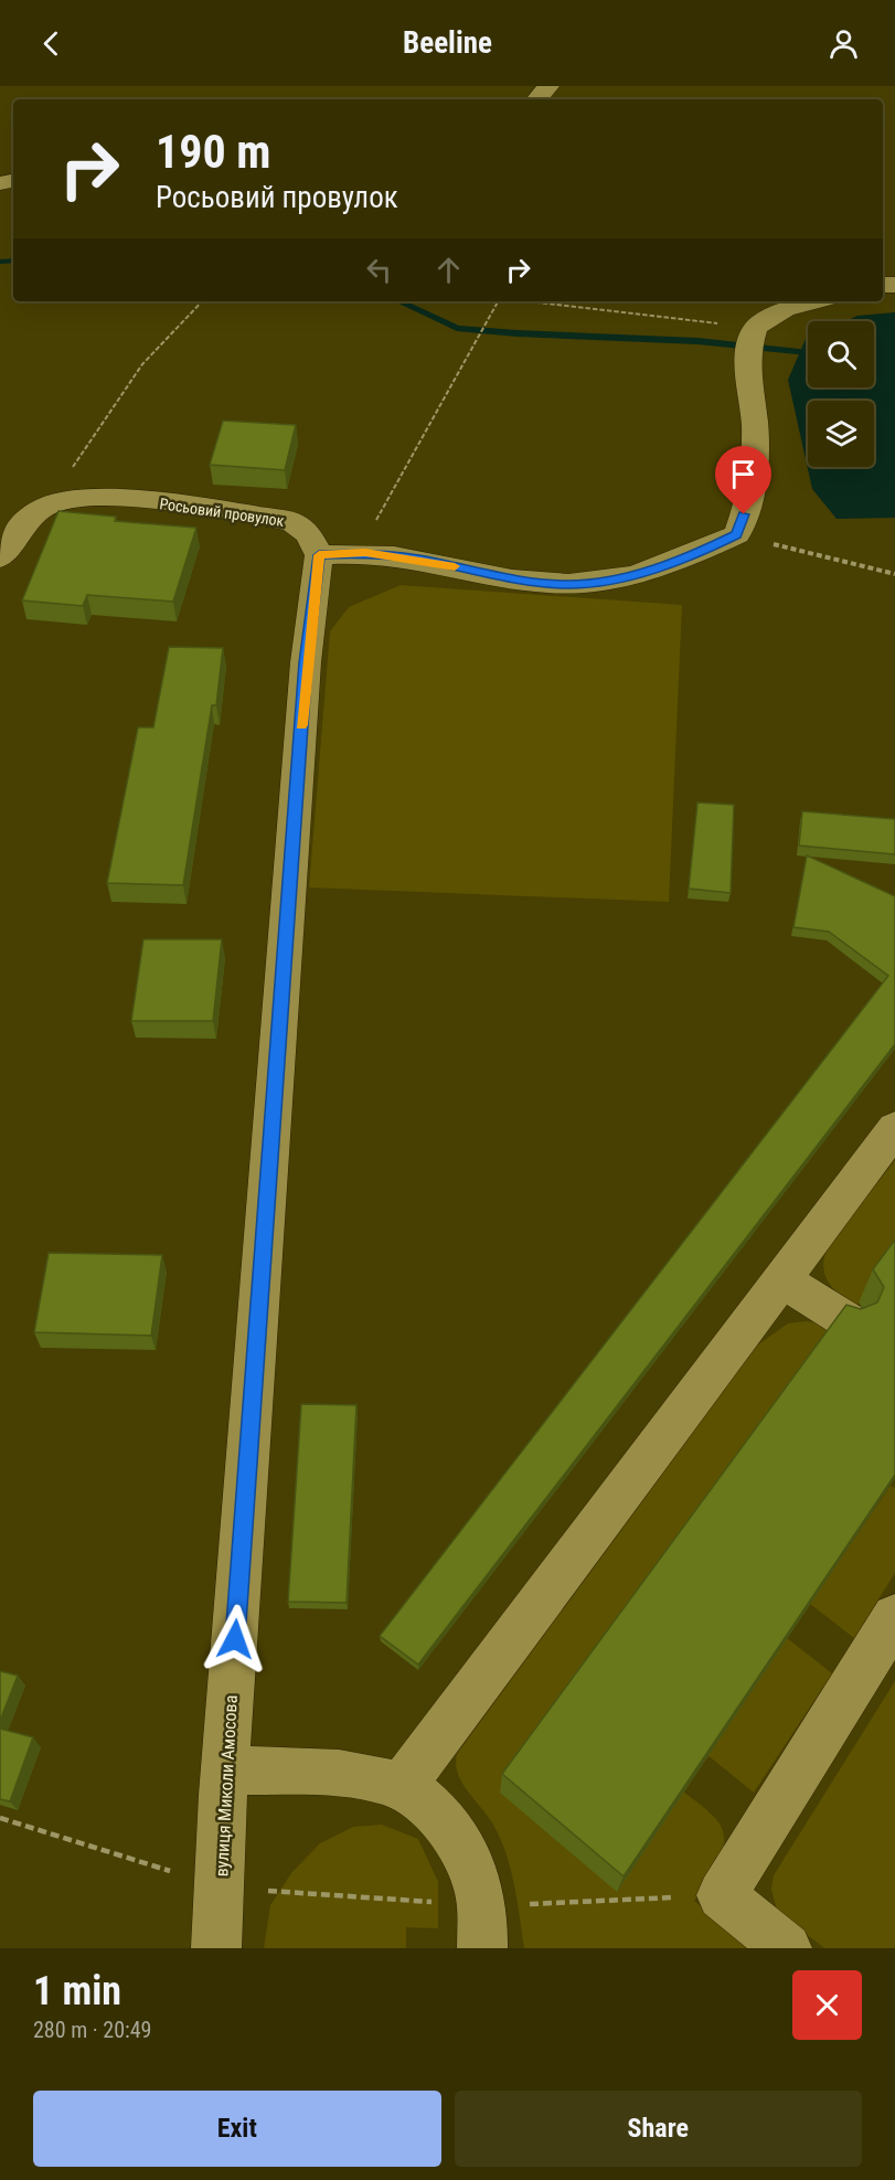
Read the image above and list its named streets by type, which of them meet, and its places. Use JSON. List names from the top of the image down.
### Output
{
  "streets": {
    "street": ["Росьовий провулок", "вулиця Миколи Амосова"]
  },
  "crossings": [
    ["Росьовий провулок", "вулиця Миколи Амосова"]
  ],
  "page": {
    "header": "Beeline",
    "turn": ["190 m", "Росьовий провулок"],
    "heading": ["1 min", "280 m · 20:49"],
    "buttons": ["Exit", "Share"]
  }
}
